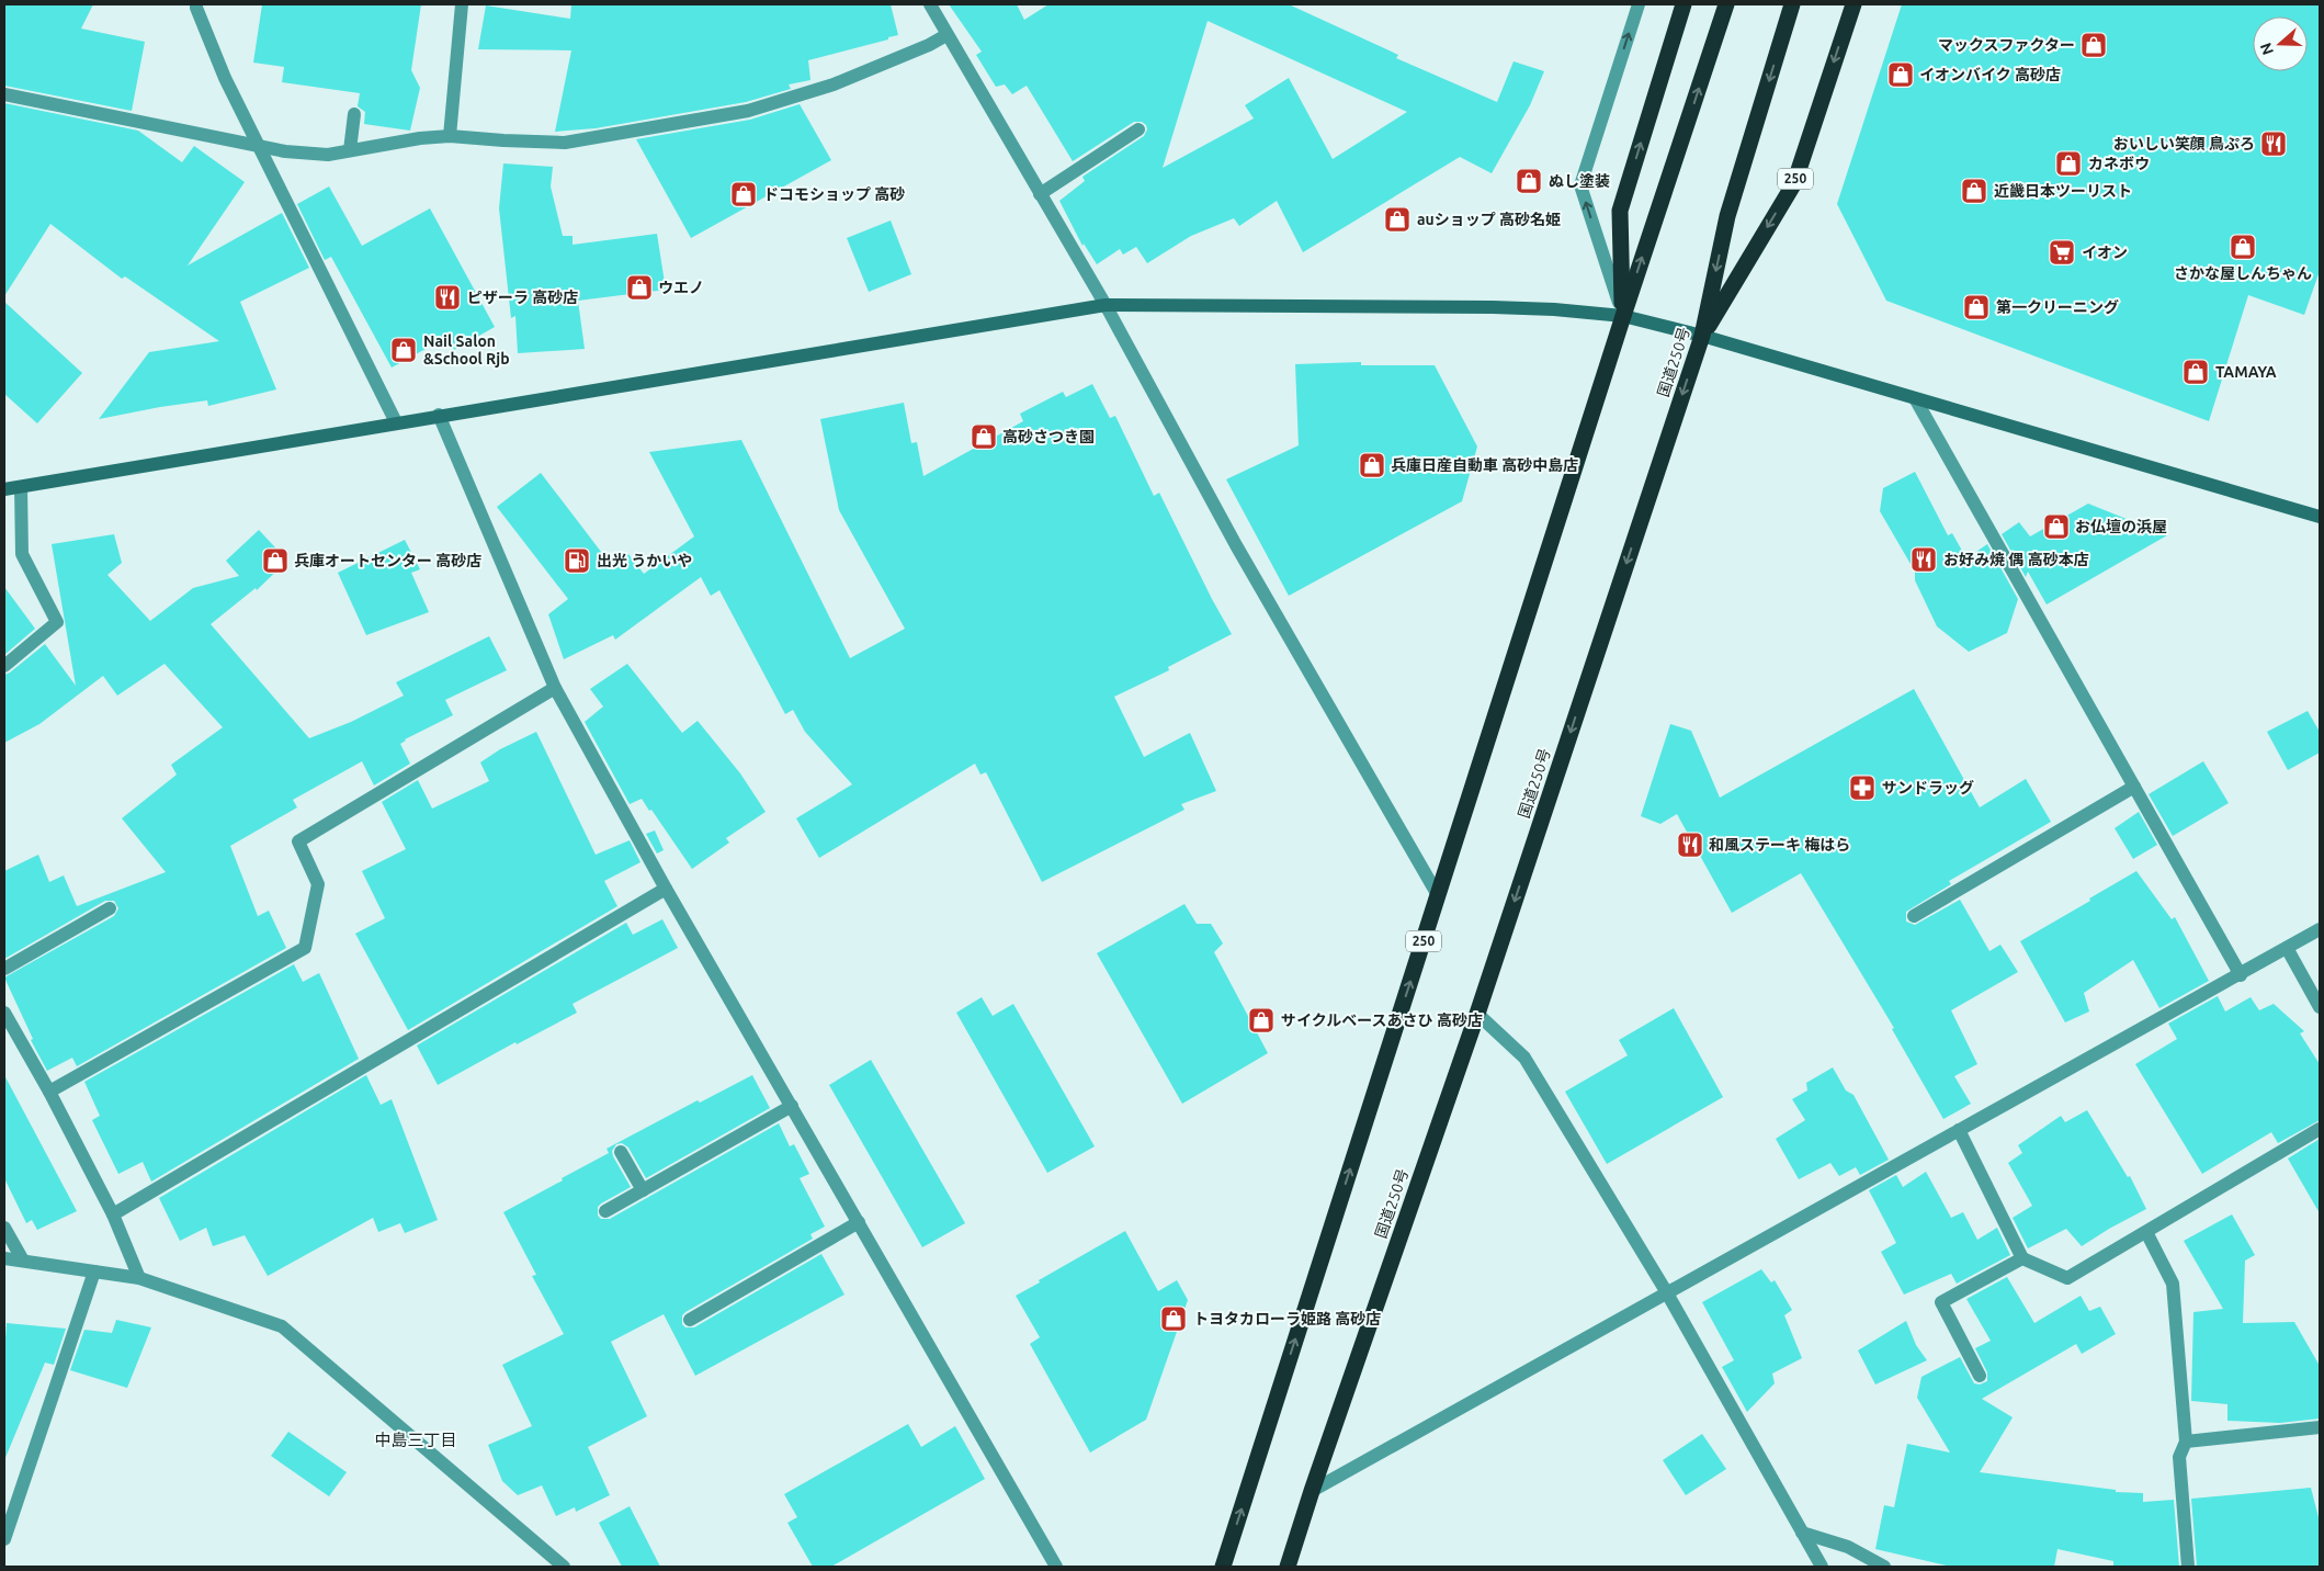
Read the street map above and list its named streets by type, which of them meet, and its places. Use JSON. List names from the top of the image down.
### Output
{
  "streets": {
    "highway": ["250", "国道250号"]
  },
  "crossings": [
    ["250", "国道250号"]
  ],
  "districts": ["中島三丁目"],
  "places": {
    "shop": [
      "マックスファクター",
      "イオンバイク 高砂店",
      "カネボウ",
      "ぬし塗装",
      "近畿日本ツーリスト",
      "ドコモショップ 高砂",
      "auショップ 高砂名姫",
      "さかな屋しんちゃん",
      "ウエノ",
      "第一クリーニング",
      "Nail Salon &School Rjb",
      "TAMAYA",
      "高砂さつき園",
      "兵庫日産自動車 高砂中島店",
      "お仏壇の浜屋",
      "兵庫オートセンター 高砂店",
      "サイクルベースあさひ 高砂店",
      "トヨタカローラ姫路 高砂店"
    ],
    "restaurant": [
      "おいしい笑顔 鳥ぷろ",
      "ピザーラ 高砂店",
      "お好み焼 偶 高砂本店",
      "和風ステーキ 梅はら"
    ],
    "supermarket": ["イオン"],
    "fuel station": ["出光 うかいや"],
    "pharmacy": ["サンドラッグ"]
  },
  "north": "left"
}
